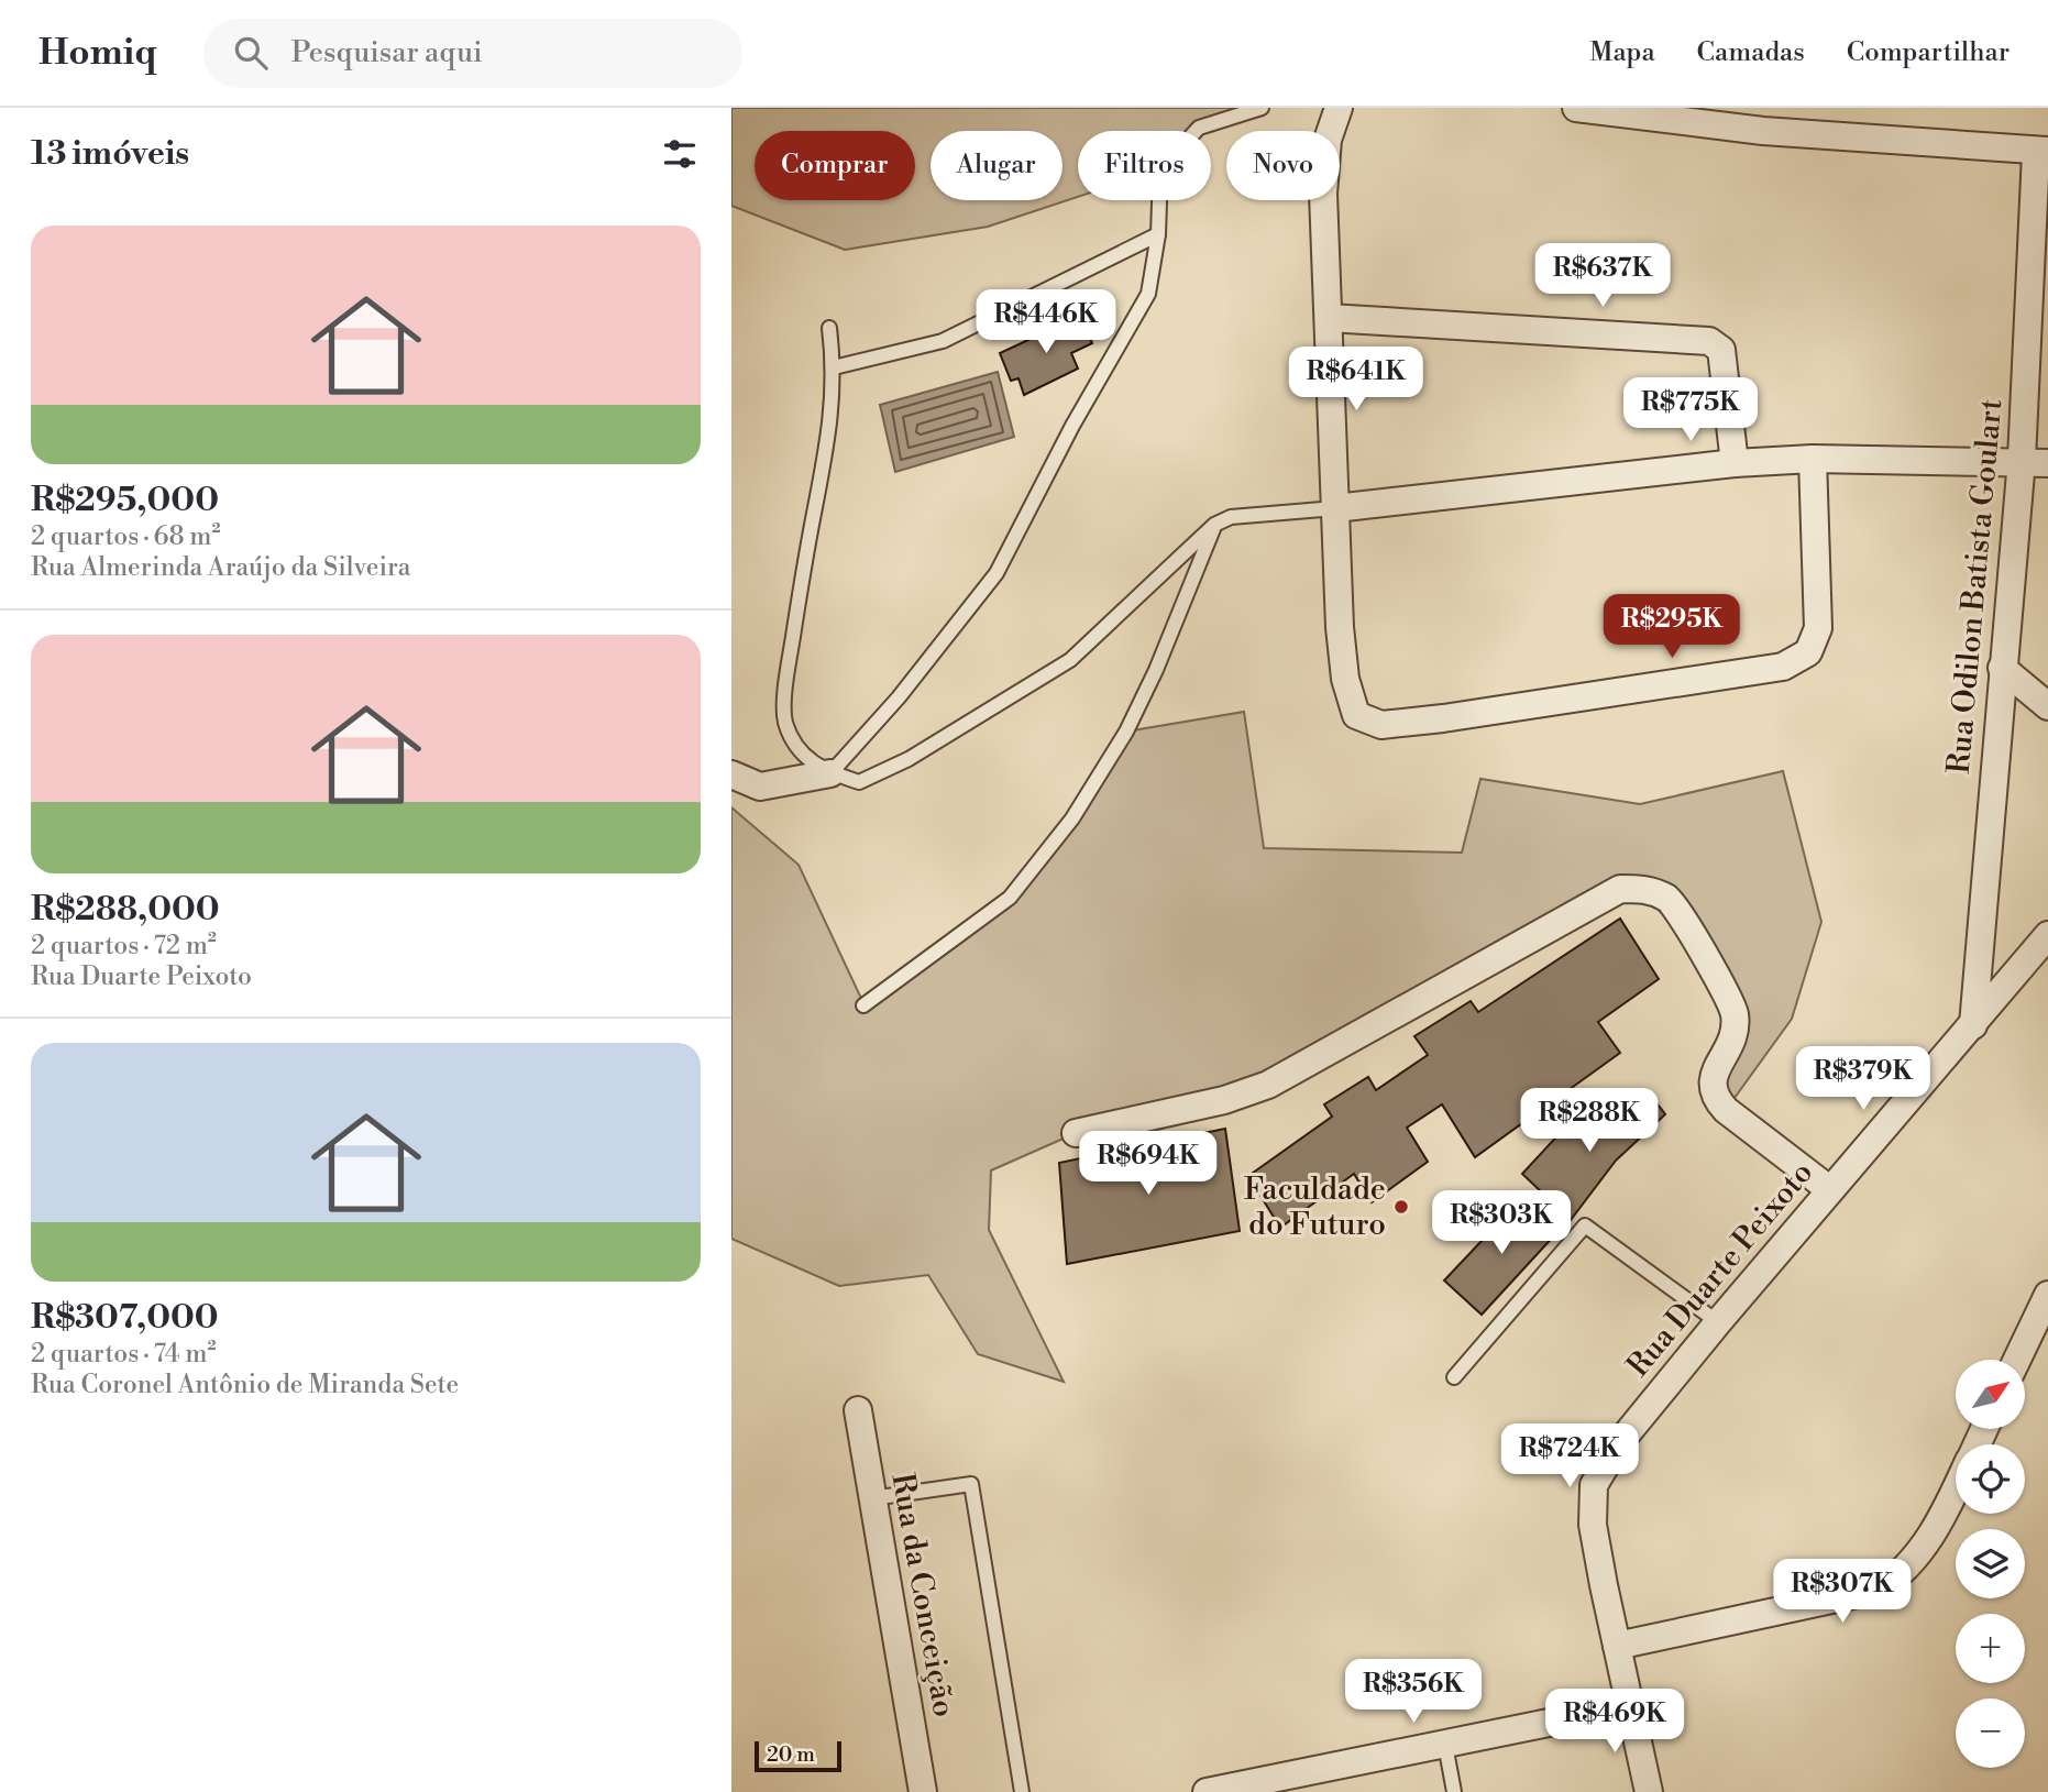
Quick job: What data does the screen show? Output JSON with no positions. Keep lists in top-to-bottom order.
{
  "streets": {
    "street": ["Rua Odilon Batista Goulart", "Rua Duarte Peixoto", "Rua da Conceição"]
  },
  "crossings": [
    ["Rua Odilon Batista Goulart", "Rua Duarte Peixoto"]
  ],
  "places": ["Faculdade do Futuro"],
  "scale_bar": "20 m",
  "north": "top right",
  "page": {
    "header": "Homiq",
    "search": "Pesquisar aqui",
    "nav": ["Mapa", "Camadas", "Compartilhar"],
    "heading": "13 imóveis",
    "chip": [
      "Comprar",
      "Alugar",
      "Filtros",
      "Novo"
    ],
    "list": [
      {
        "name": "R$295,000",
        "note": "2 quartos · 68 m² · Rua Almerinda Araújo da Silveira"
      },
      {
        "name": "R$288,000",
        "note": "2 quartos · 72 m² · Rua Duarte Peixoto"
      },
      {
        "name": "R$307,000",
        "note": "2 quartos · 74 m² · Rua Coronel Antônio de Miranda Sete"
      }
    ],
    "price": [
      "R$637K",
      "R$446K",
      "R$641K",
      "R$775K",
      "R$295K",
      "R$379K",
      "R$288K",
      "R$694K",
      "R$303K",
      "R$724K",
      "R$307K",
      "R$356K",
      "R$469K"
    ],
    "map_buttons": ["+", "−"],
    "scale": "20 m"
  }
}
